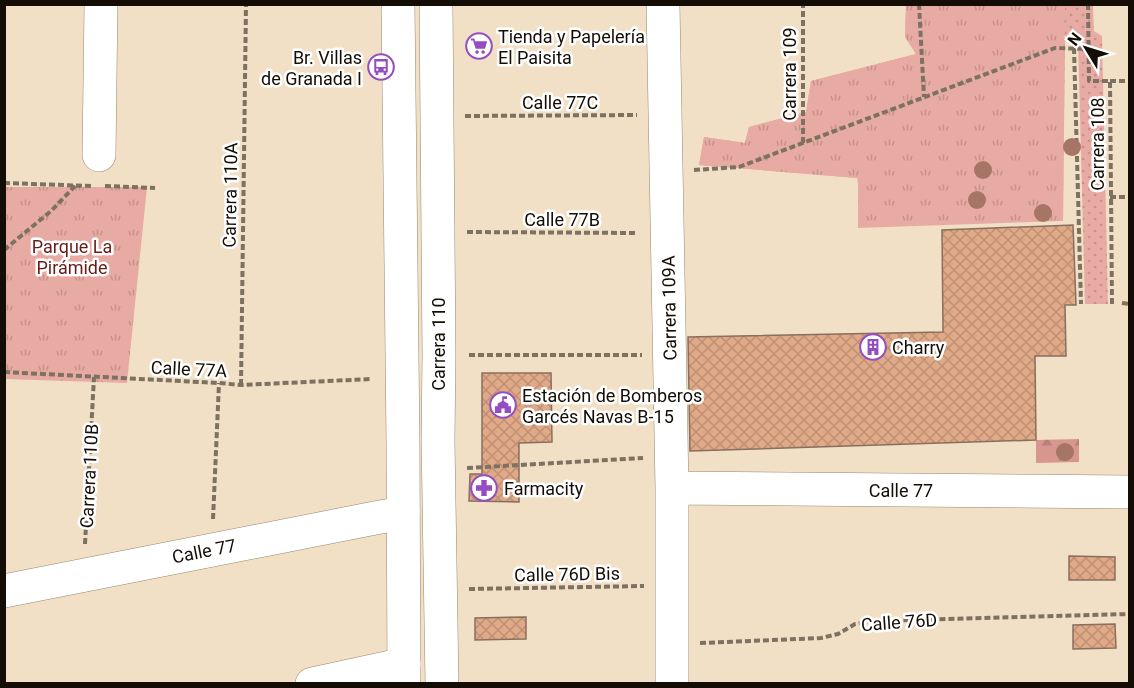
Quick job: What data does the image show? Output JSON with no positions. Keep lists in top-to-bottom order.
{
  "streets": {
    "street": ["Carrera 109A", "Carrera 110", "Calle 77"],
    "path": [
      "Carrera 109",
      "Calle 77C",
      "Carrera 108",
      "Carrera 110A",
      "Calle 77B",
      "Calle 77A",
      "Carrera 110B",
      "Calle 76D Bis",
      "Calle 76D"
    ]
  },
  "crossings": [
    ["Calle 77C", "Carrera 109A"],
    ["Carrera 110A", "Calle 77A"],
    ["Calle 77B", "Carrera 109A"],
    ["Carrera 109A", "Calle 77"],
    ["Carrera 109A", "Calle 76D Bis"],
    ["Carrera 109A", "Calle 76D"],
    ["Carrera 110", "Calle 77"],
    ["Calle 77A", "Carrera 110B"],
    ["Carrera 110B", "Calle 77"]
  ],
  "parks": ["Parque La Pirámide"],
  "places": {
    "supermarket": ["Tienda y Papelería El Paisita"],
    "bus stop": ["Br. Villas de Granada I"],
    "building": ["Charry"],
    "public building": ["Estación de Bomberos Garcés Navas B-15"],
    "pharmacy": ["Farmacity"]
  },
  "north": "top left"
}
